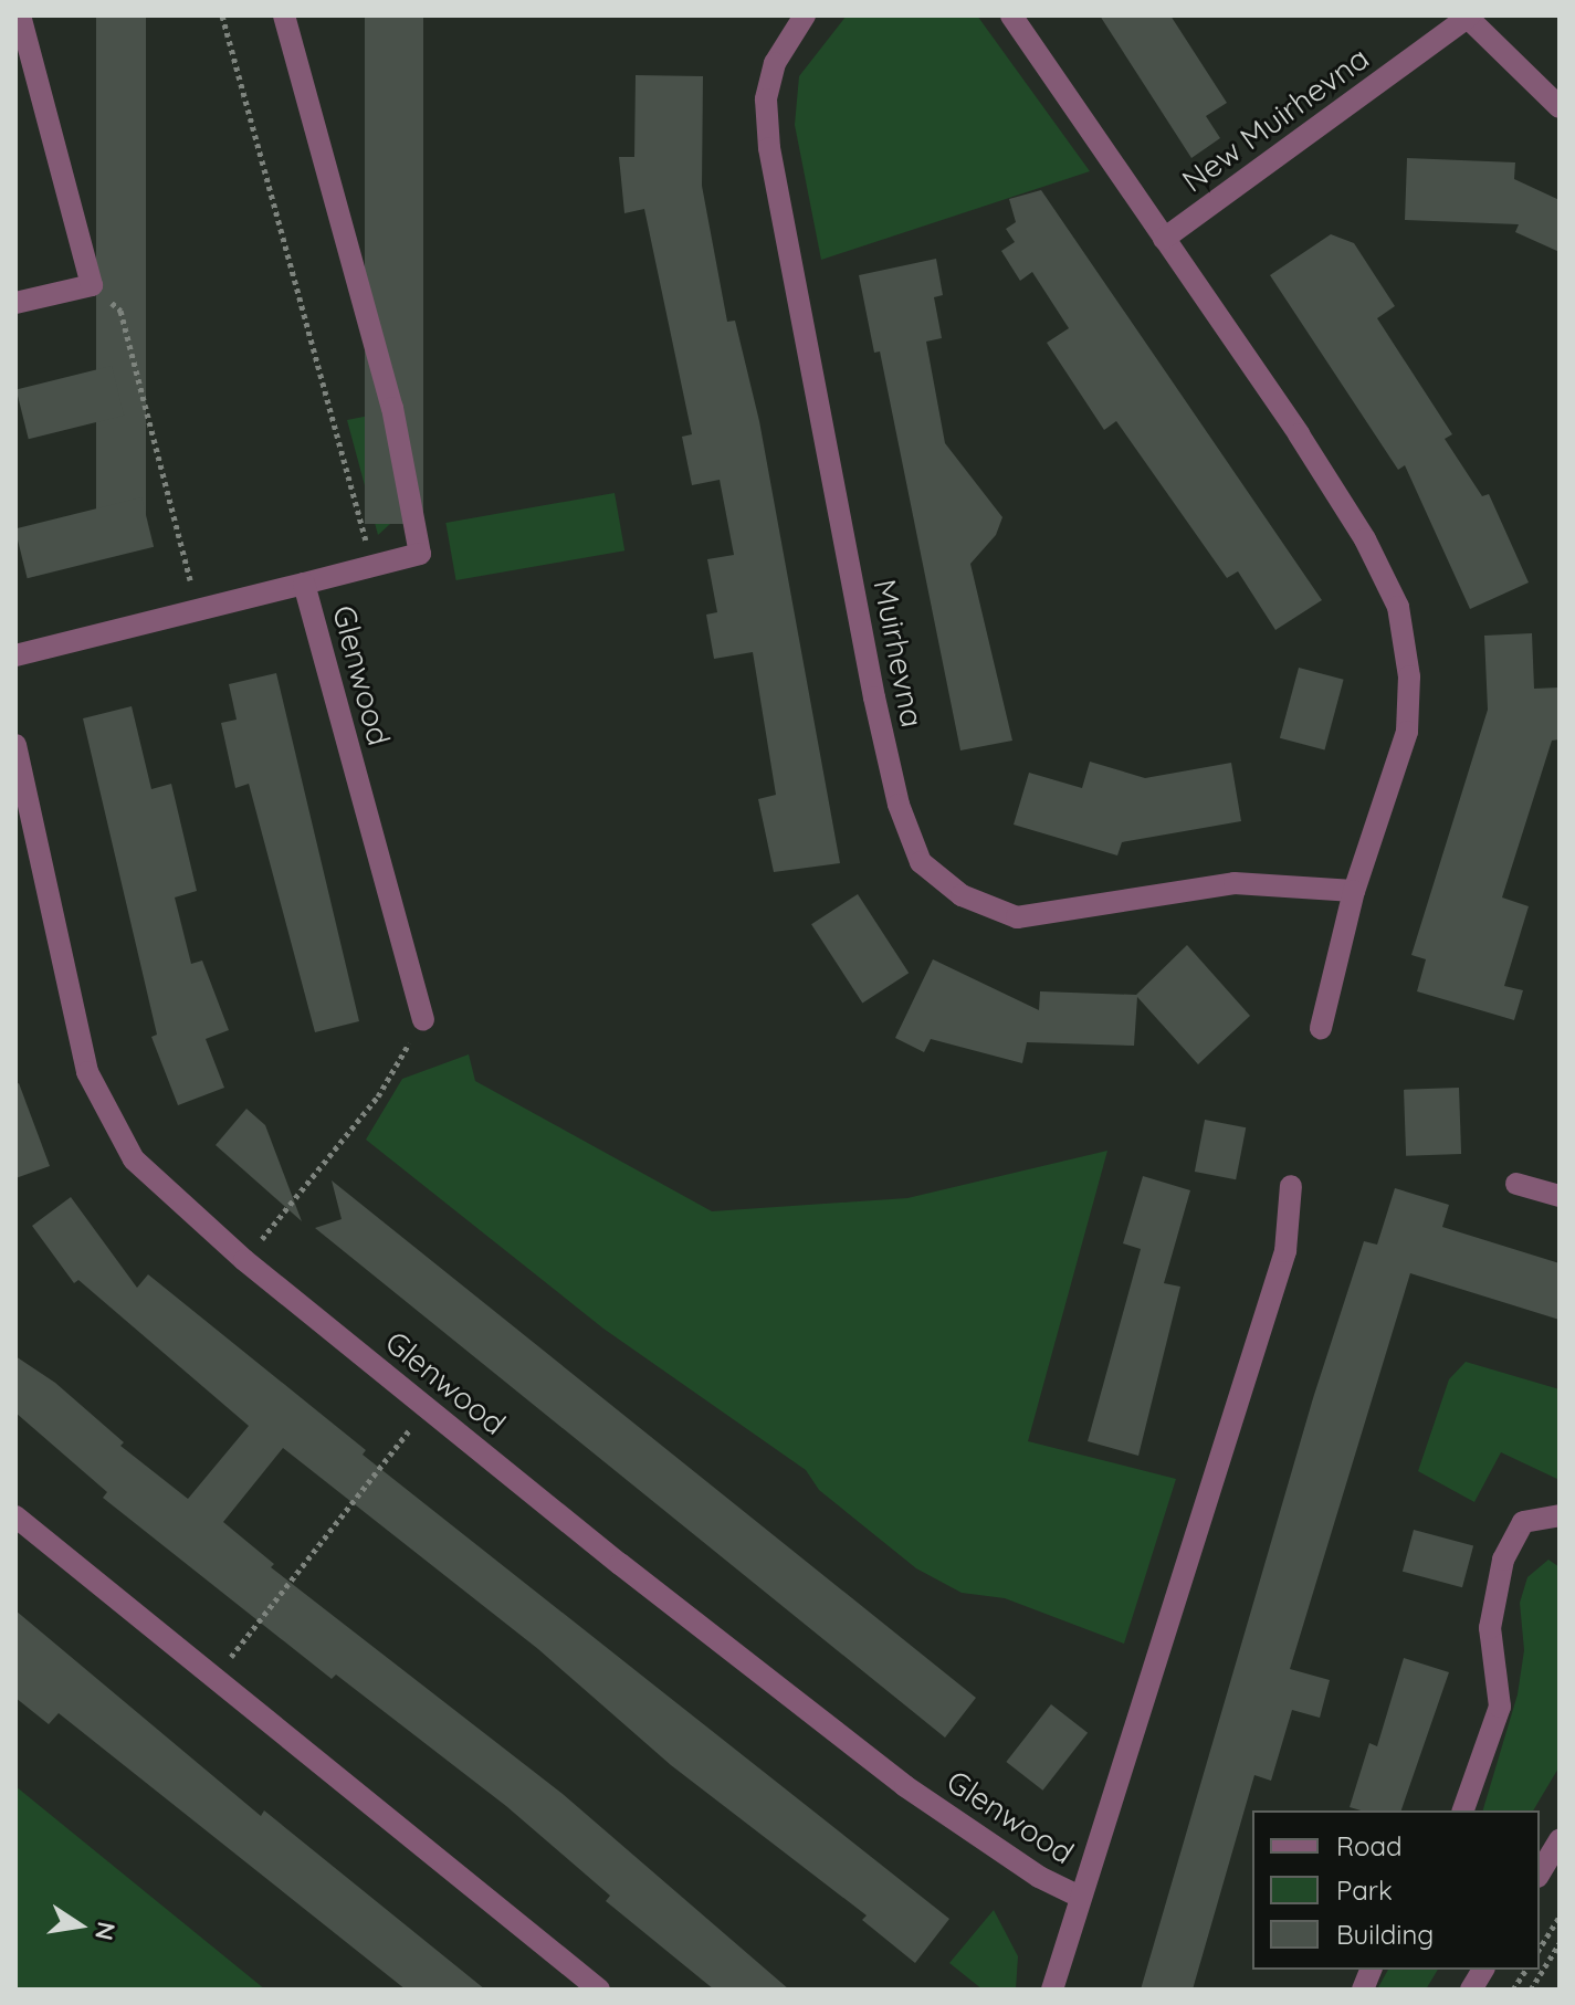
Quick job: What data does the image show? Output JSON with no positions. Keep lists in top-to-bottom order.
{
  "streets": {
    "street": ["New Muirhevna", "Muirhevna", "Glenwood"]
  },
  "legend": ["Road", "Park", "Building"],
  "north": "right"
}
